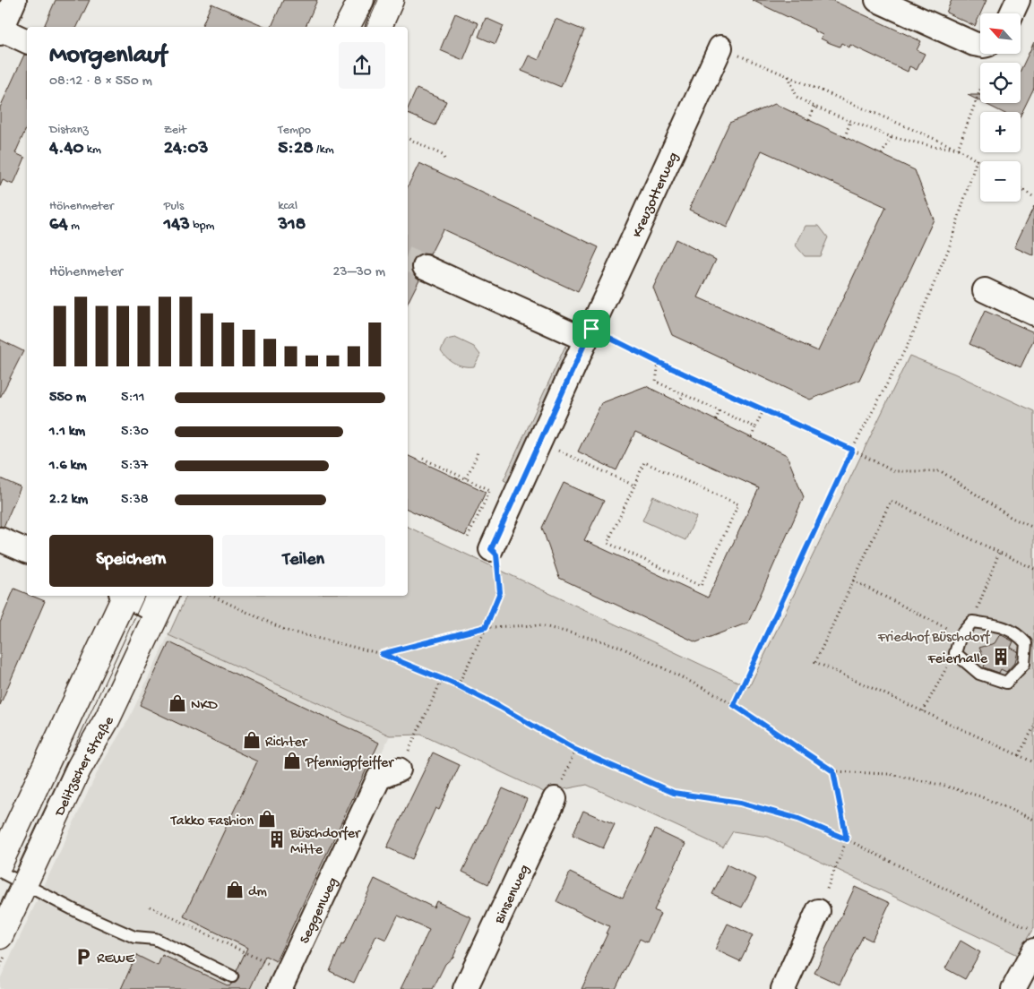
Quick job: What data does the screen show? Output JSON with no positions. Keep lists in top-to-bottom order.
{
  "streets": {
    "main road": ["Delitzscher Straße"],
    "street": ["Kreuzotterweg", "Binsenweg", "Seggenweg"]
  },
  "parks": ["Friedhof Büschdorf"],
  "places": {
    "building": ["Feierhalle", "Büschdorfer Mitte"],
    "shop": [
      "NKD",
      "Richter",
      "Pfennigpfeiffer",
      "Takko Fashion",
      "dm"
    ],
    "parking": ["REWE"]
  },
  "north": "top left",
  "page": {
    "map_buttons": ["+", "−"],
    "heading": ["Morgenlauf", "08:12 · 8 × 550 m"],
    "stats": [
      ["Distanz", "4.40 km"],
      ["Zeit", "24:03"],
      ["Tempo", "5:28 /km"],
      ["Höhenmeter", "64 m"],
      ["Puls", "143 bpm"],
      ["kcal", "318"]
    ],
    "chart": ["Höhenmeter", "23–30 m"],
    "list": [
      {
        "name": "550 m",
        "note": "5:11"
      },
      {
        "name": "1.1 km",
        "note": "5:30"
      },
      {
        "name": "1.6 km",
        "note": "5:37"
      },
      {
        "name": "2.2 km",
        "note": "5:38"
      }
    ],
    "buttons": ["Speichern", "Teilen"]
  }
}
